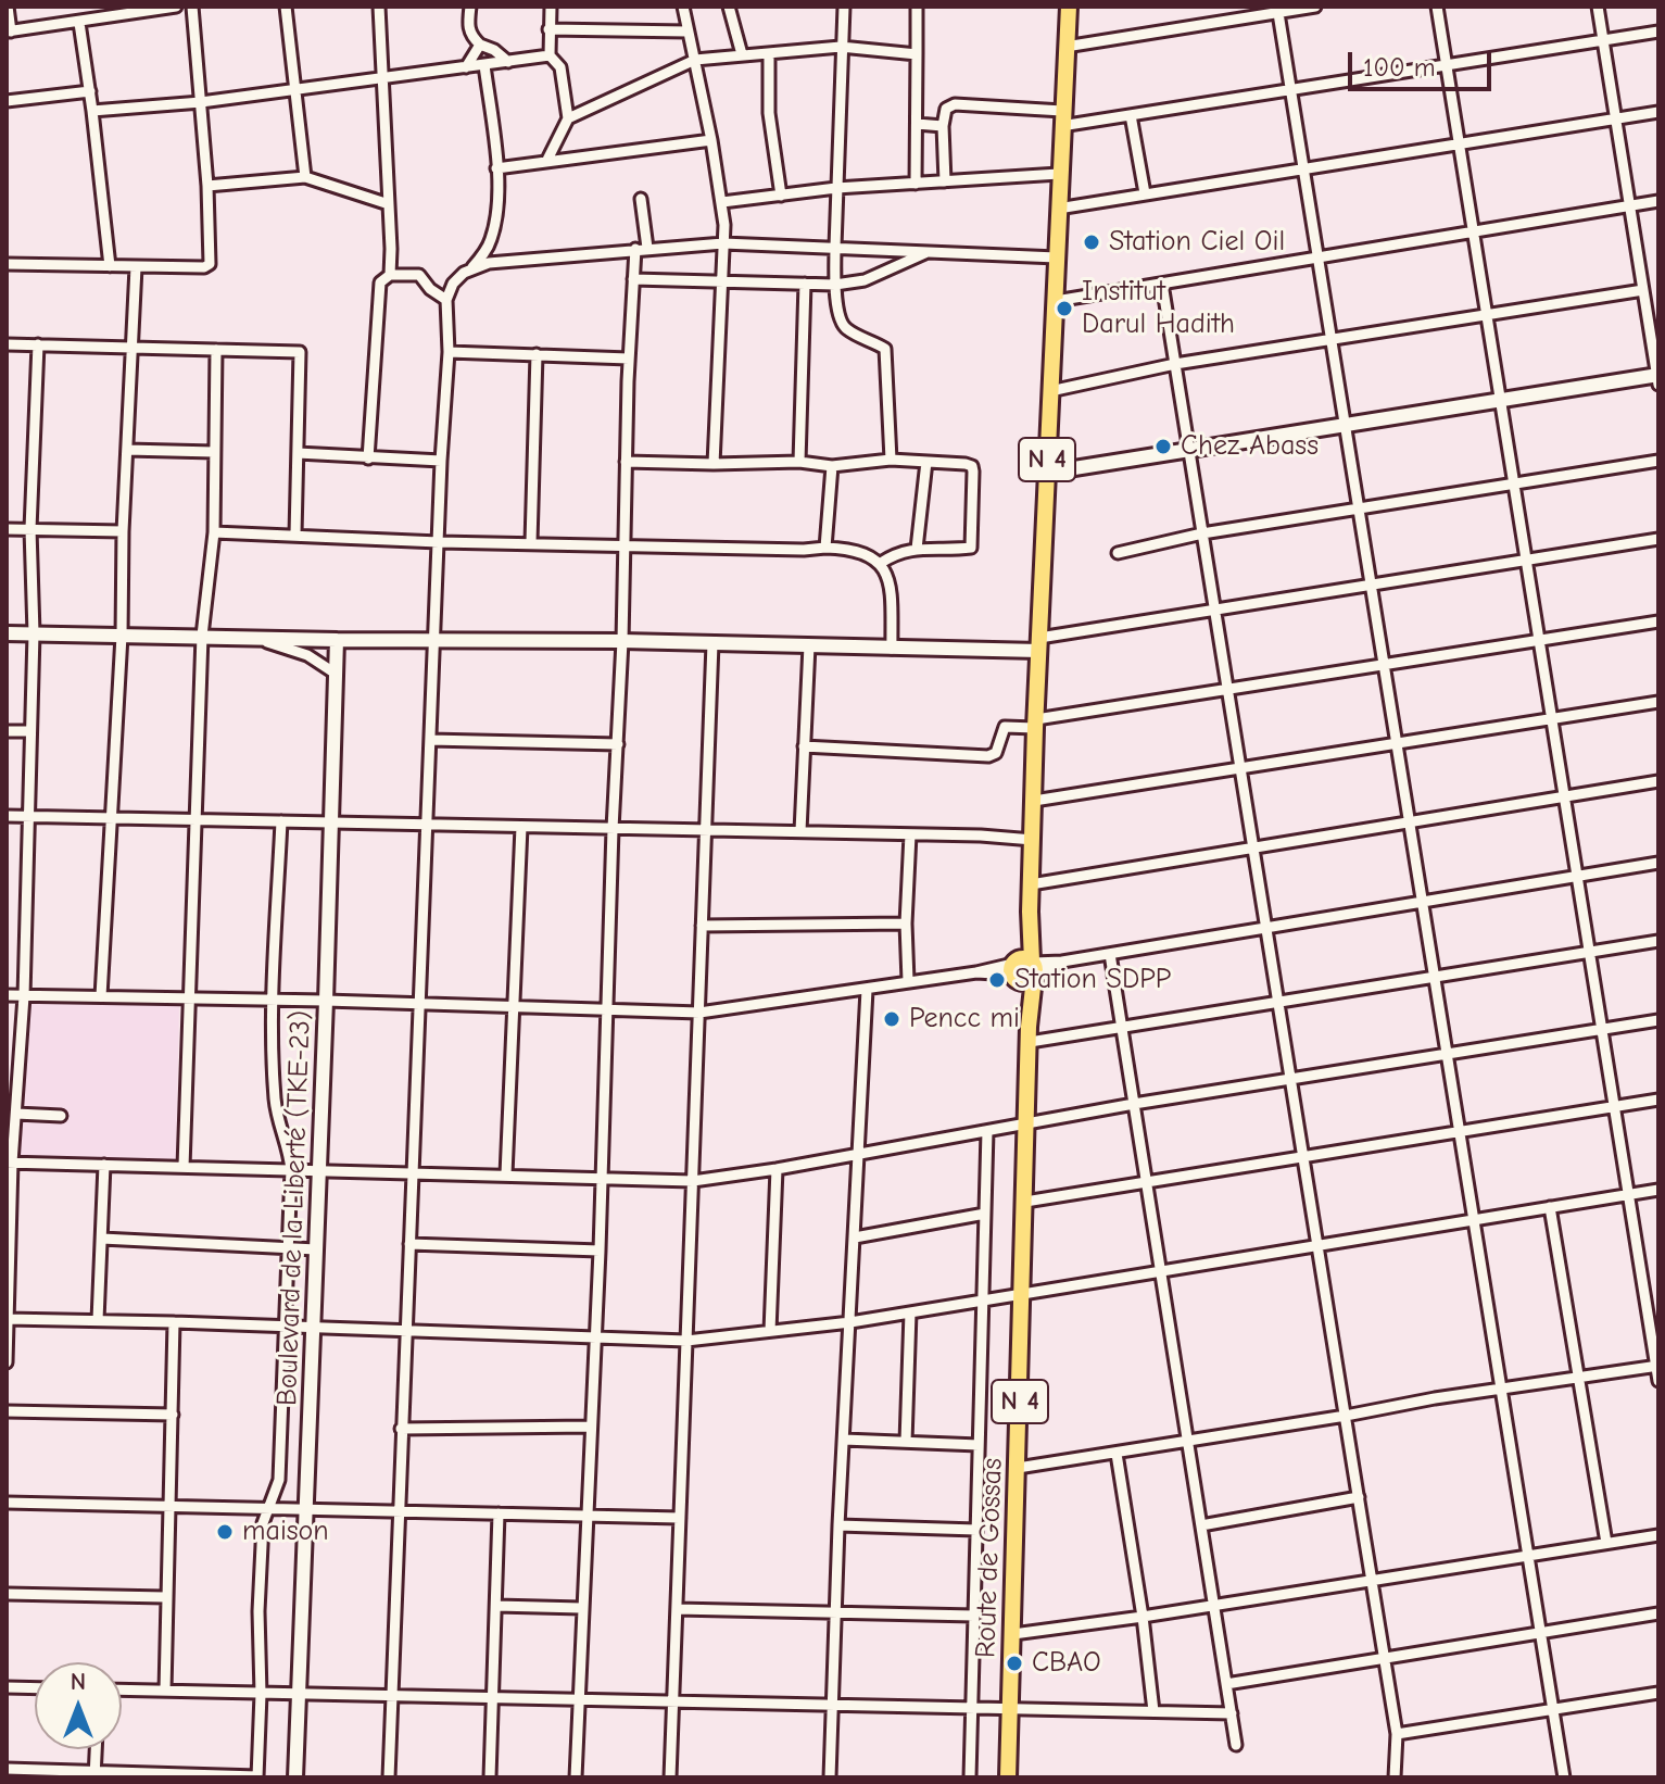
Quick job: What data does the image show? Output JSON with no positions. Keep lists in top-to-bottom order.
{
  "streets": {
    "main road": ["N 4", "Route de Gossas"],
    "street": ["Boulevard de la Liberté (TKE-23)"]
  },
  "crossings": [
    ["N 4", "Route de Gossas"]
  ],
  "places": [
    "Station Ciel Oil",
    "Institut Darul Hadith",
    "Chez Abass",
    "Station SDPP",
    "Pencc mi",
    "maison",
    "CBAO"
  ],
  "scale_bar": "100 m",
  "north": "top"
}
